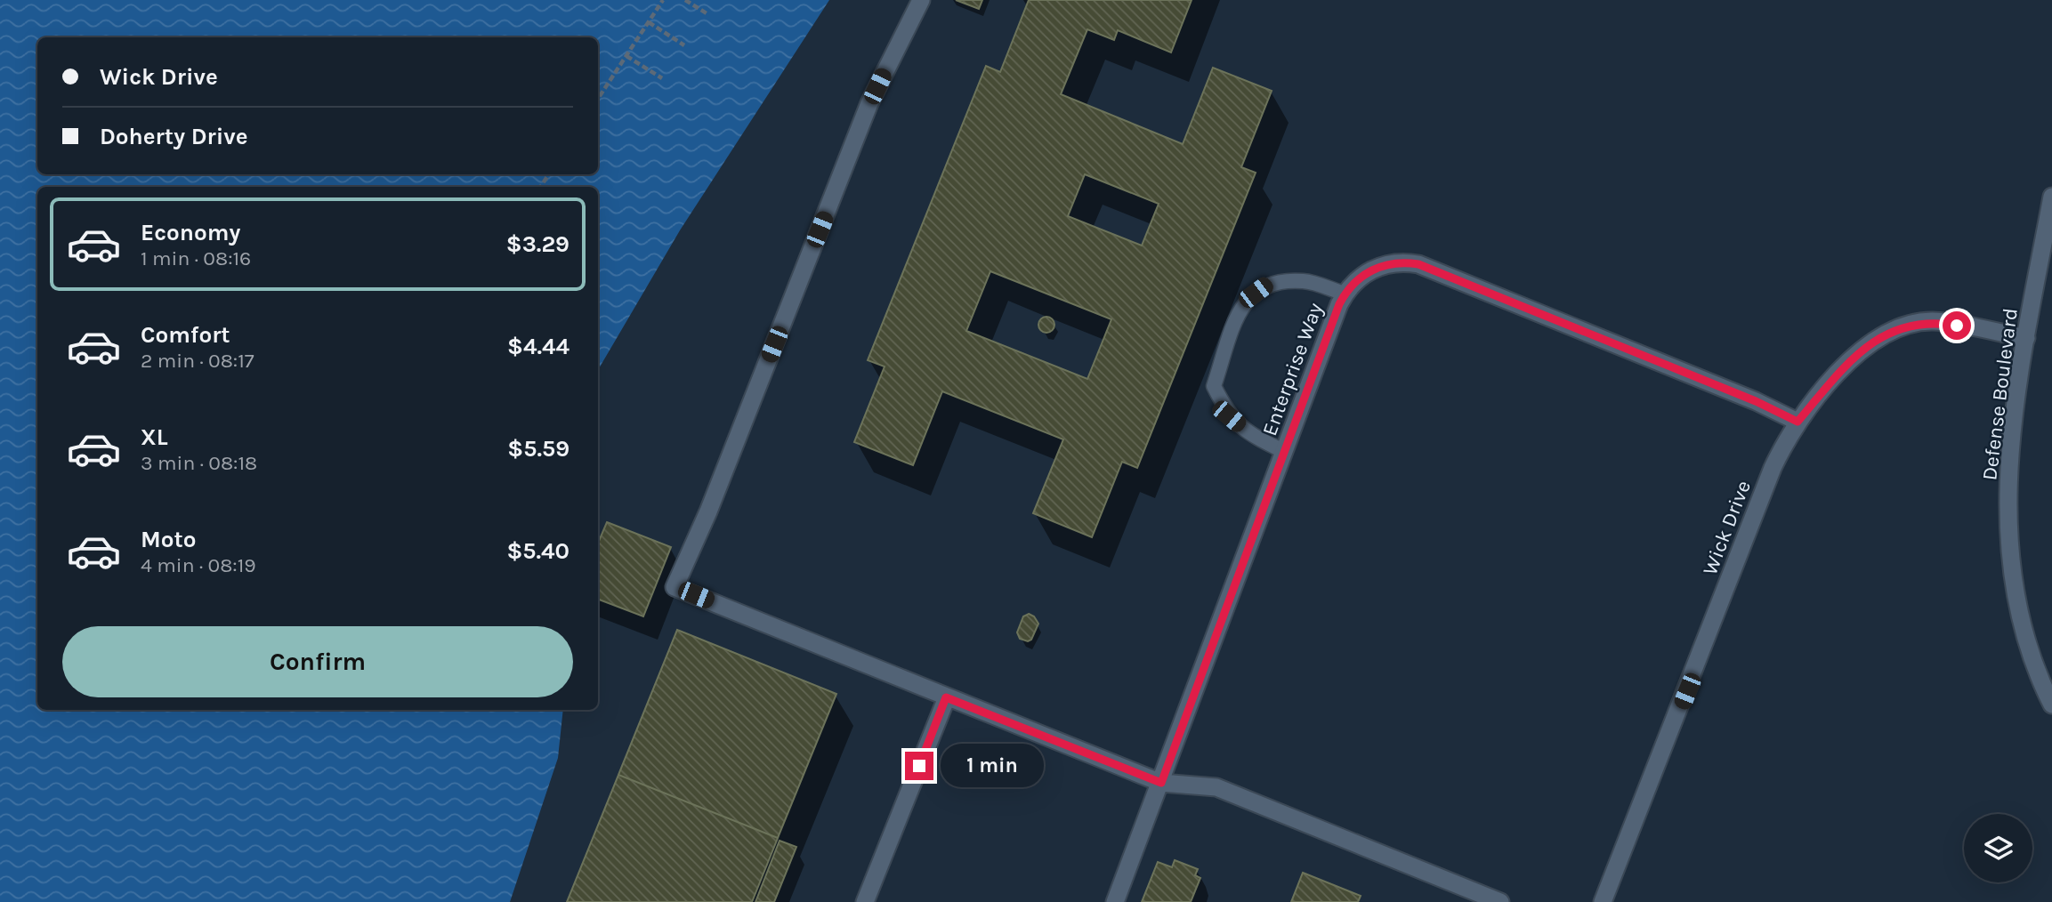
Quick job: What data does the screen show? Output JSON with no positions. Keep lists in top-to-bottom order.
{
  "streets": {
    "street": ["Enterprise Way", "Defense Boulevard", "Wick Drive"]
  },
  "crossings": [
    ["Enterprise Way", "Wick Drive"],
    ["Defense Boulevard", "Wick Drive"]
  ],
  "page": {
    "banner": ["Wick Drive", "Doherty Drive"],
    "list": [
      {
        "name": "Economy",
        "note": "1 min · 08:16",
        "value": "$3.29"
      },
      {
        "name": "Comfort",
        "note": "2 min · 08:17",
        "value": "$4.44"
      },
      {
        "name": "XL",
        "note": "3 min · 08:18",
        "value": "$5.59"
      },
      {
        "name": "Moto",
        "note": "4 min · 08:19",
        "value": "$5.40"
      }
    ],
    "buttons": "Confirm",
    "bubble": "1 min"
  }
}
